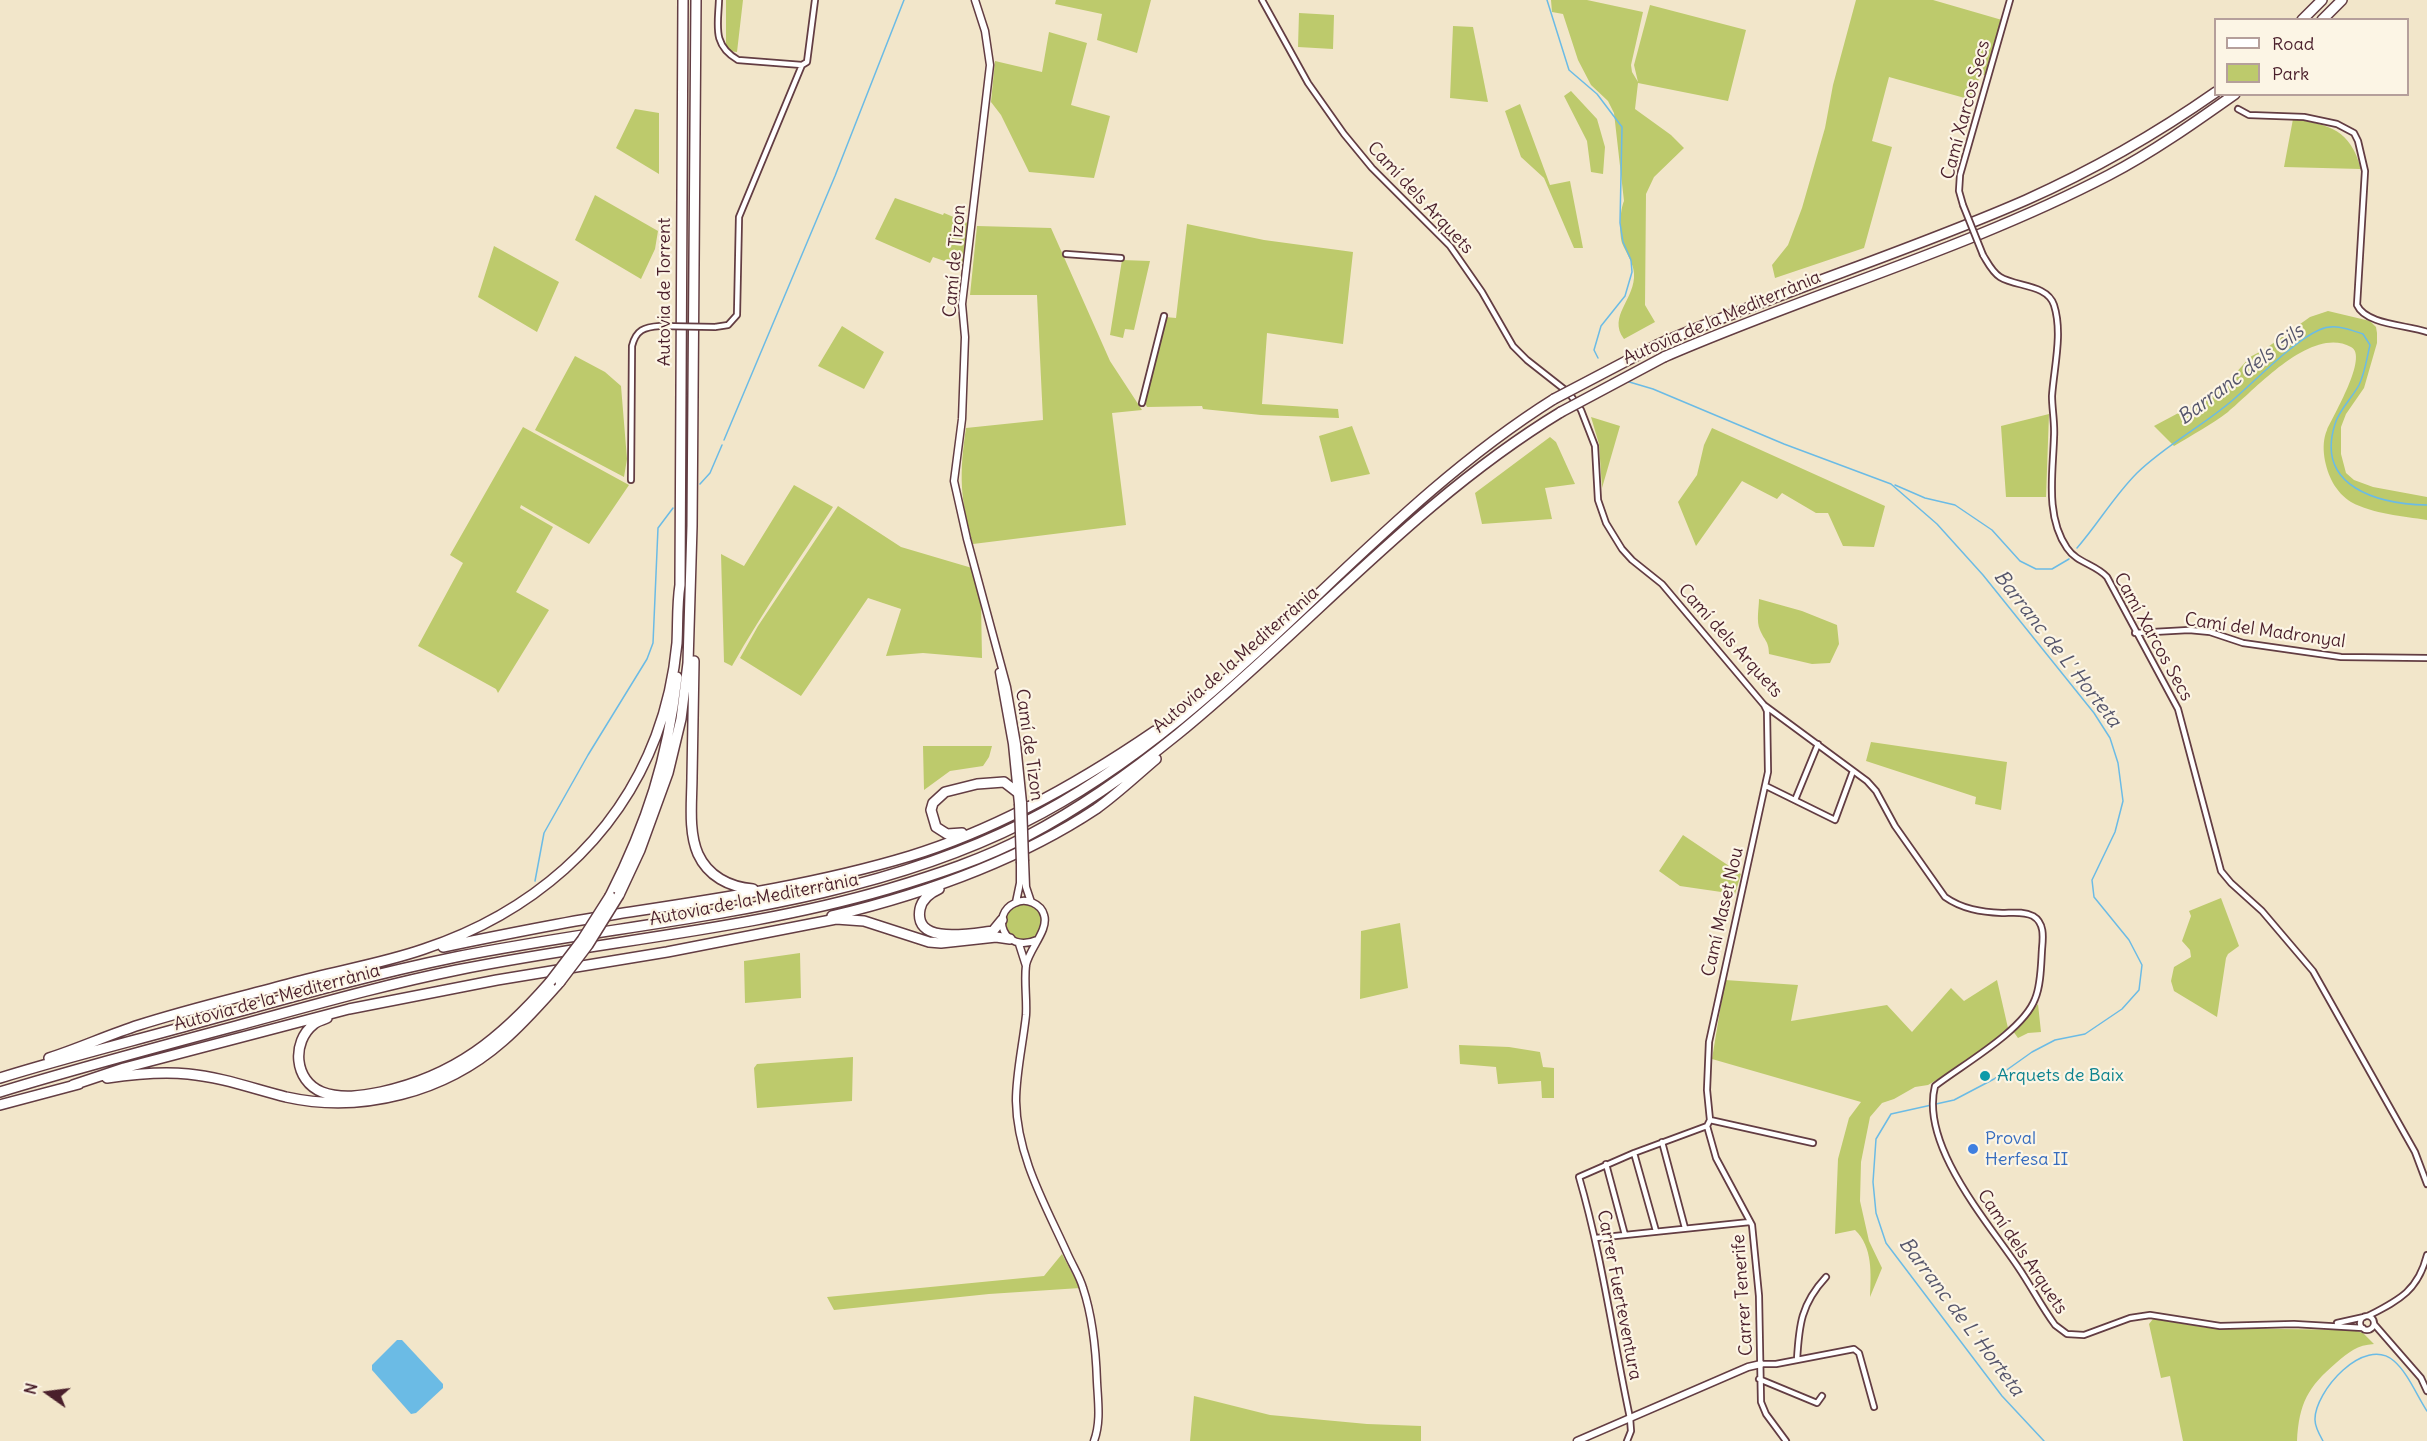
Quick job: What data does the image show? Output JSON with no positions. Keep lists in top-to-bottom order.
{
  "streets": {
    "highway": ["Autovia de Torrent", "Autovia de la Mediterrània"],
    "street": [
      "Camí Xarcos Secs",
      "Camí dels Arquets",
      "Camí de Tizon",
      "Camí del Madronyal",
      "Camí Maset Nou",
      "Carrer Fuerteventura",
      "Carrer Tenerife"
    ]
  },
  "crossings": [
    ["Camí Xarcos Secs", "Camí del Madronyal"],
    ["Camí dels Arquets", "Camí Maset Nou"]
  ],
  "water": ["Barranc dels Gils", "Barranc de L' Horteta"],
  "places": ["Arquets de Baix", "Proval Herfesa II"],
  "legend": ["Road", "Park"],
  "north": "left"
}
